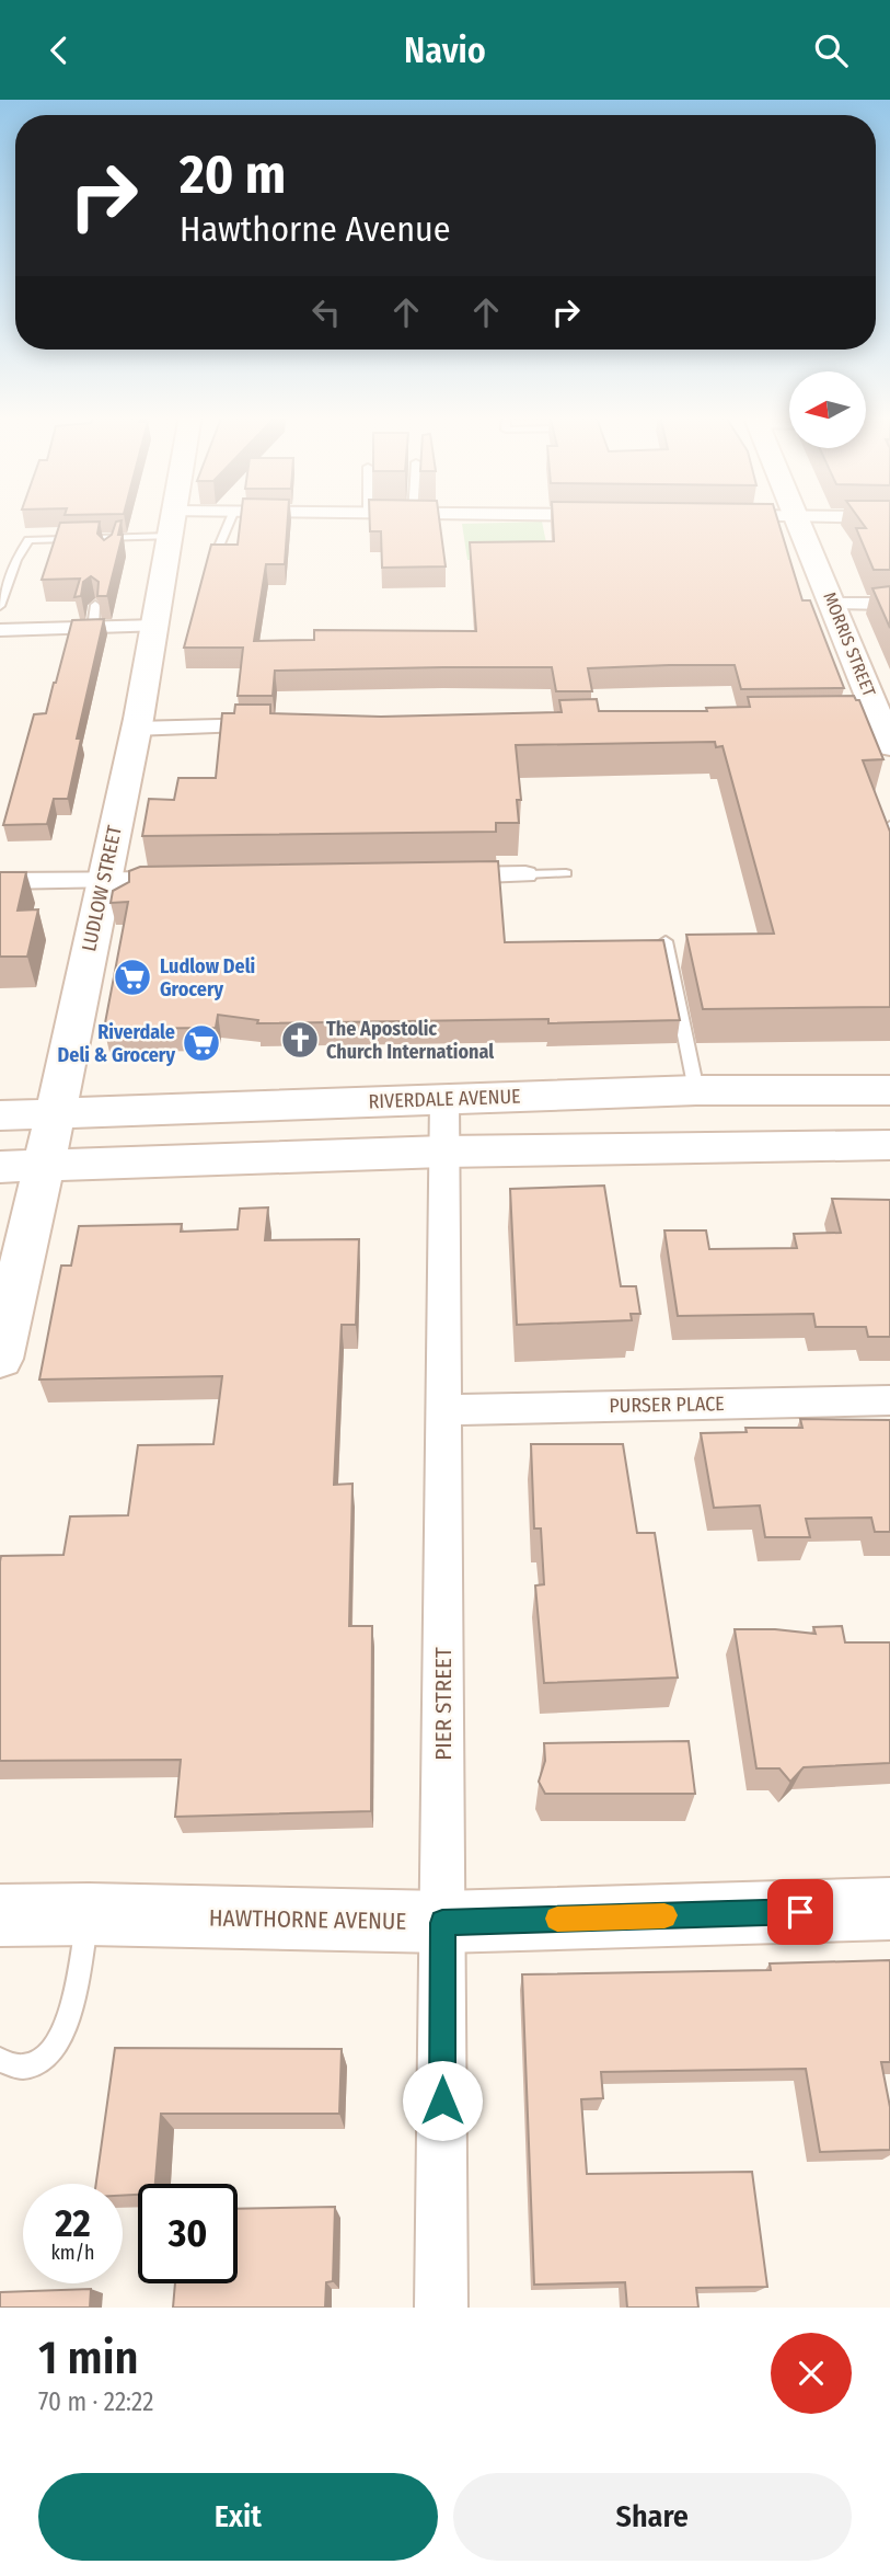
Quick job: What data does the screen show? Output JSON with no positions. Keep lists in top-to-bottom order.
{
  "streets": {
    "street": [
      "MORRIS STREET",
      "LUDLOW STREET",
      "RIVERDALE AVENUE",
      "PURSER PLACE",
      "PIER STREET",
      "HAWTHORNE AVENUE"
    ]
  },
  "crossings": [
    ["LUDLOW STREET", "RIVERDALE AVENUE"],
    ["RIVERDALE AVENUE", "PIER STREET"],
    ["PURSER PLACE", "PIER STREET"],
    ["PIER STREET", "HAWTHORNE AVENUE"]
  ],
  "places": {
    "supermarket": ["Ludlow Deli Grocery", "Riverdale Deli & Grocery"],
    "church": ["The Apostolic Church International"]
  },
  "north": "left",
  "page": {
    "header": "Navio",
    "turn": ["20 m", "Hawthorne Avenue"],
    "speed": "22 km/h",
    "limit": "30",
    "heading": ["1 min", "70 m · 22:22"],
    "buttons": ["Exit", "Share"]
  }
}
